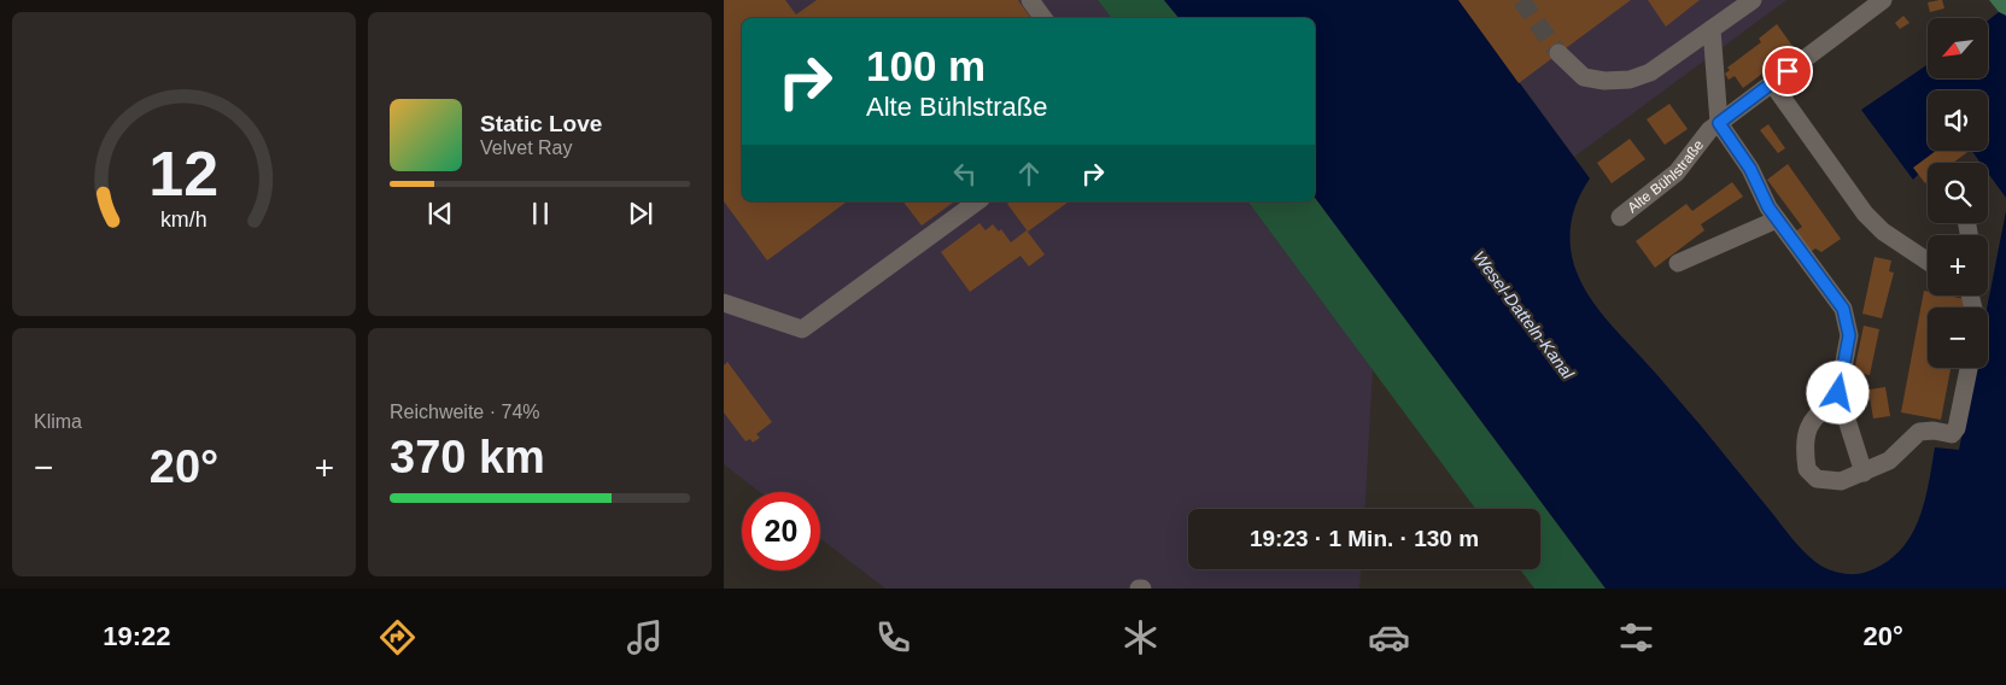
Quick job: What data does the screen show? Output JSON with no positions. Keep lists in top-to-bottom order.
{
  "streets": {
    "lane": ["Alte Bühlstraße"]
  },
  "water": ["Wesel-Datteln-Kanal"],
  "north": "bottom left",
  "page": {
    "map_buttons": ["+", "−"],
    "turn": ["100 m", "Alte Bühlstraße"],
    "song": ["Static Love", "Velvet Ray"],
    "tile": [
      "Klima",
      ["Reichweite · 74%", "370 km"]
    ],
    "heat": ["−", "20°", "+"],
    "limit": "20",
    "trip": "19:23 · 1 Min. · 130 m",
    "tabs": ["19:22", "20°"],
    "gauge": ["12", "km/h"]
  }
}
